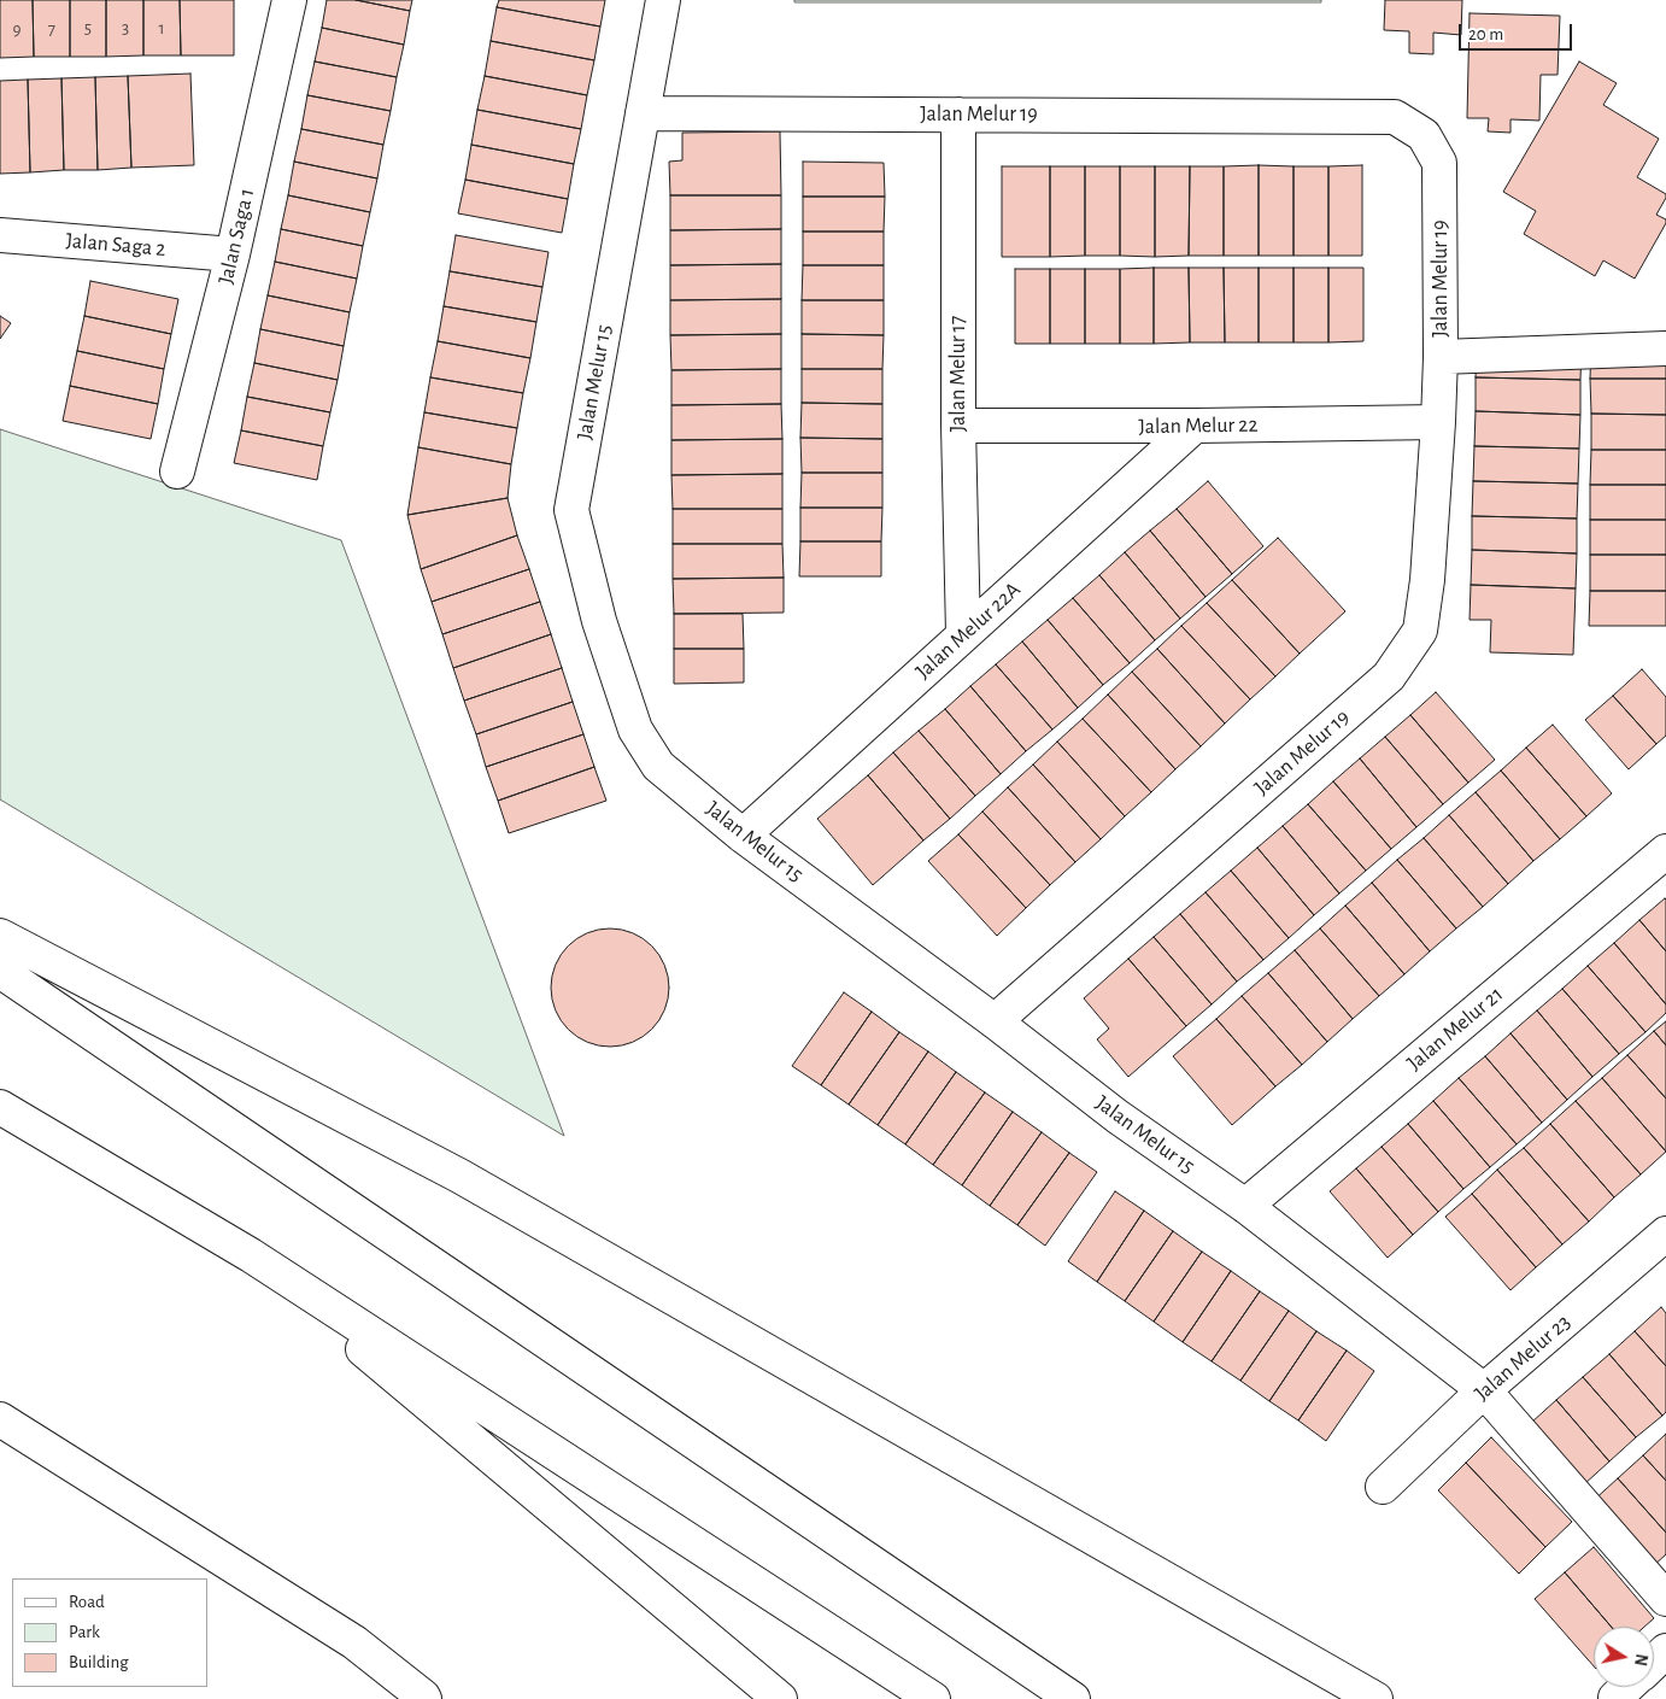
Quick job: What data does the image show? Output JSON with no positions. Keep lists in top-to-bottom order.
{
  "streets": {
    "main road": [
      "Jalan Melur 19",
      "Jalan Saga 1",
      "Jalan Saga 2",
      "Jalan Melur 17",
      "Jalan Melur 15",
      "Jalan Melur 22",
      "Jalan Melur 22A",
      "Jalan Melur 21",
      "Jalan Melur 23"
    ]
  },
  "crossings": [
    ["Jalan Melur 19", "Jalan Melur 17"],
    ["Jalan Melur 19", "Jalan Melur 15"],
    ["Jalan Melur 19", "Jalan Melur 22"],
    ["Jalan Saga 1", "Jalan Saga 2"],
    ["Jalan Melur 17", "Jalan Melur 22"],
    ["Jalan Melur 17", "Jalan Melur 22A"],
    ["Jalan Melur 15", "Jalan Melur 22A"],
    ["Jalan Melur 15", "Jalan Melur 21"],
    ["Jalan Melur 15", "Jalan Melur 23"],
    ["Jalan Melur 22", "Jalan Melur 22A"]
  ],
  "house_numbers": [
    "5",
    "3",
    "1",
    "9",
    "7"
  ],
  "legend": ["Road", "Park", "Building"],
  "scale_bar": "20 m",
  "north": "right"
}
